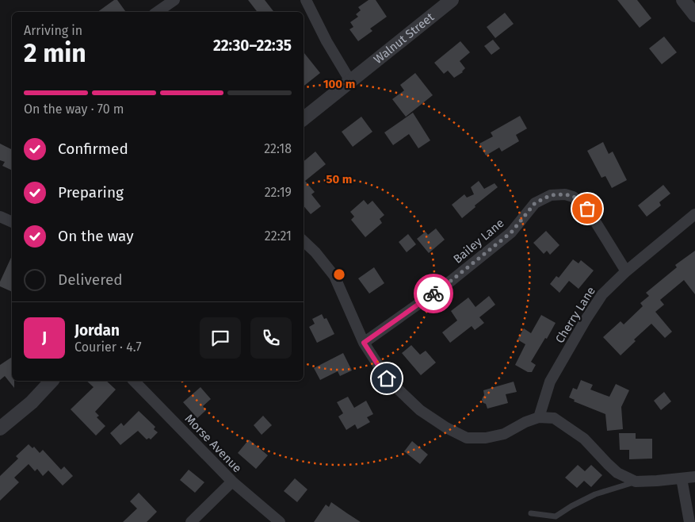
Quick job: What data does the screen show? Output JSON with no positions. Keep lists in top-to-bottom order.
{
  "streets": {
    "street": [
      "Walnut Street",
      "Bailey Lane",
      "Cherry Lane",
      "Morse Avenue"
    ]
  },
  "crossings": [
    ["Bailey Lane", "Cherry Lane"]
  ],
  "page": {
    "heading": ["2 min", "Arriving in", "22:30–22:35"],
    "panel": ["Jordan", "Courier · 4.7"],
    "bar": "On the way · 70 m",
    "list": [
      ["Confirmed", "22:18"],
      ["Preparing", "22:19"],
      ["On the way", "22:21"],
      "Delivered"
    ],
    "round": "J"
  },
  "rings": ["100 m", "50 m"]
}
